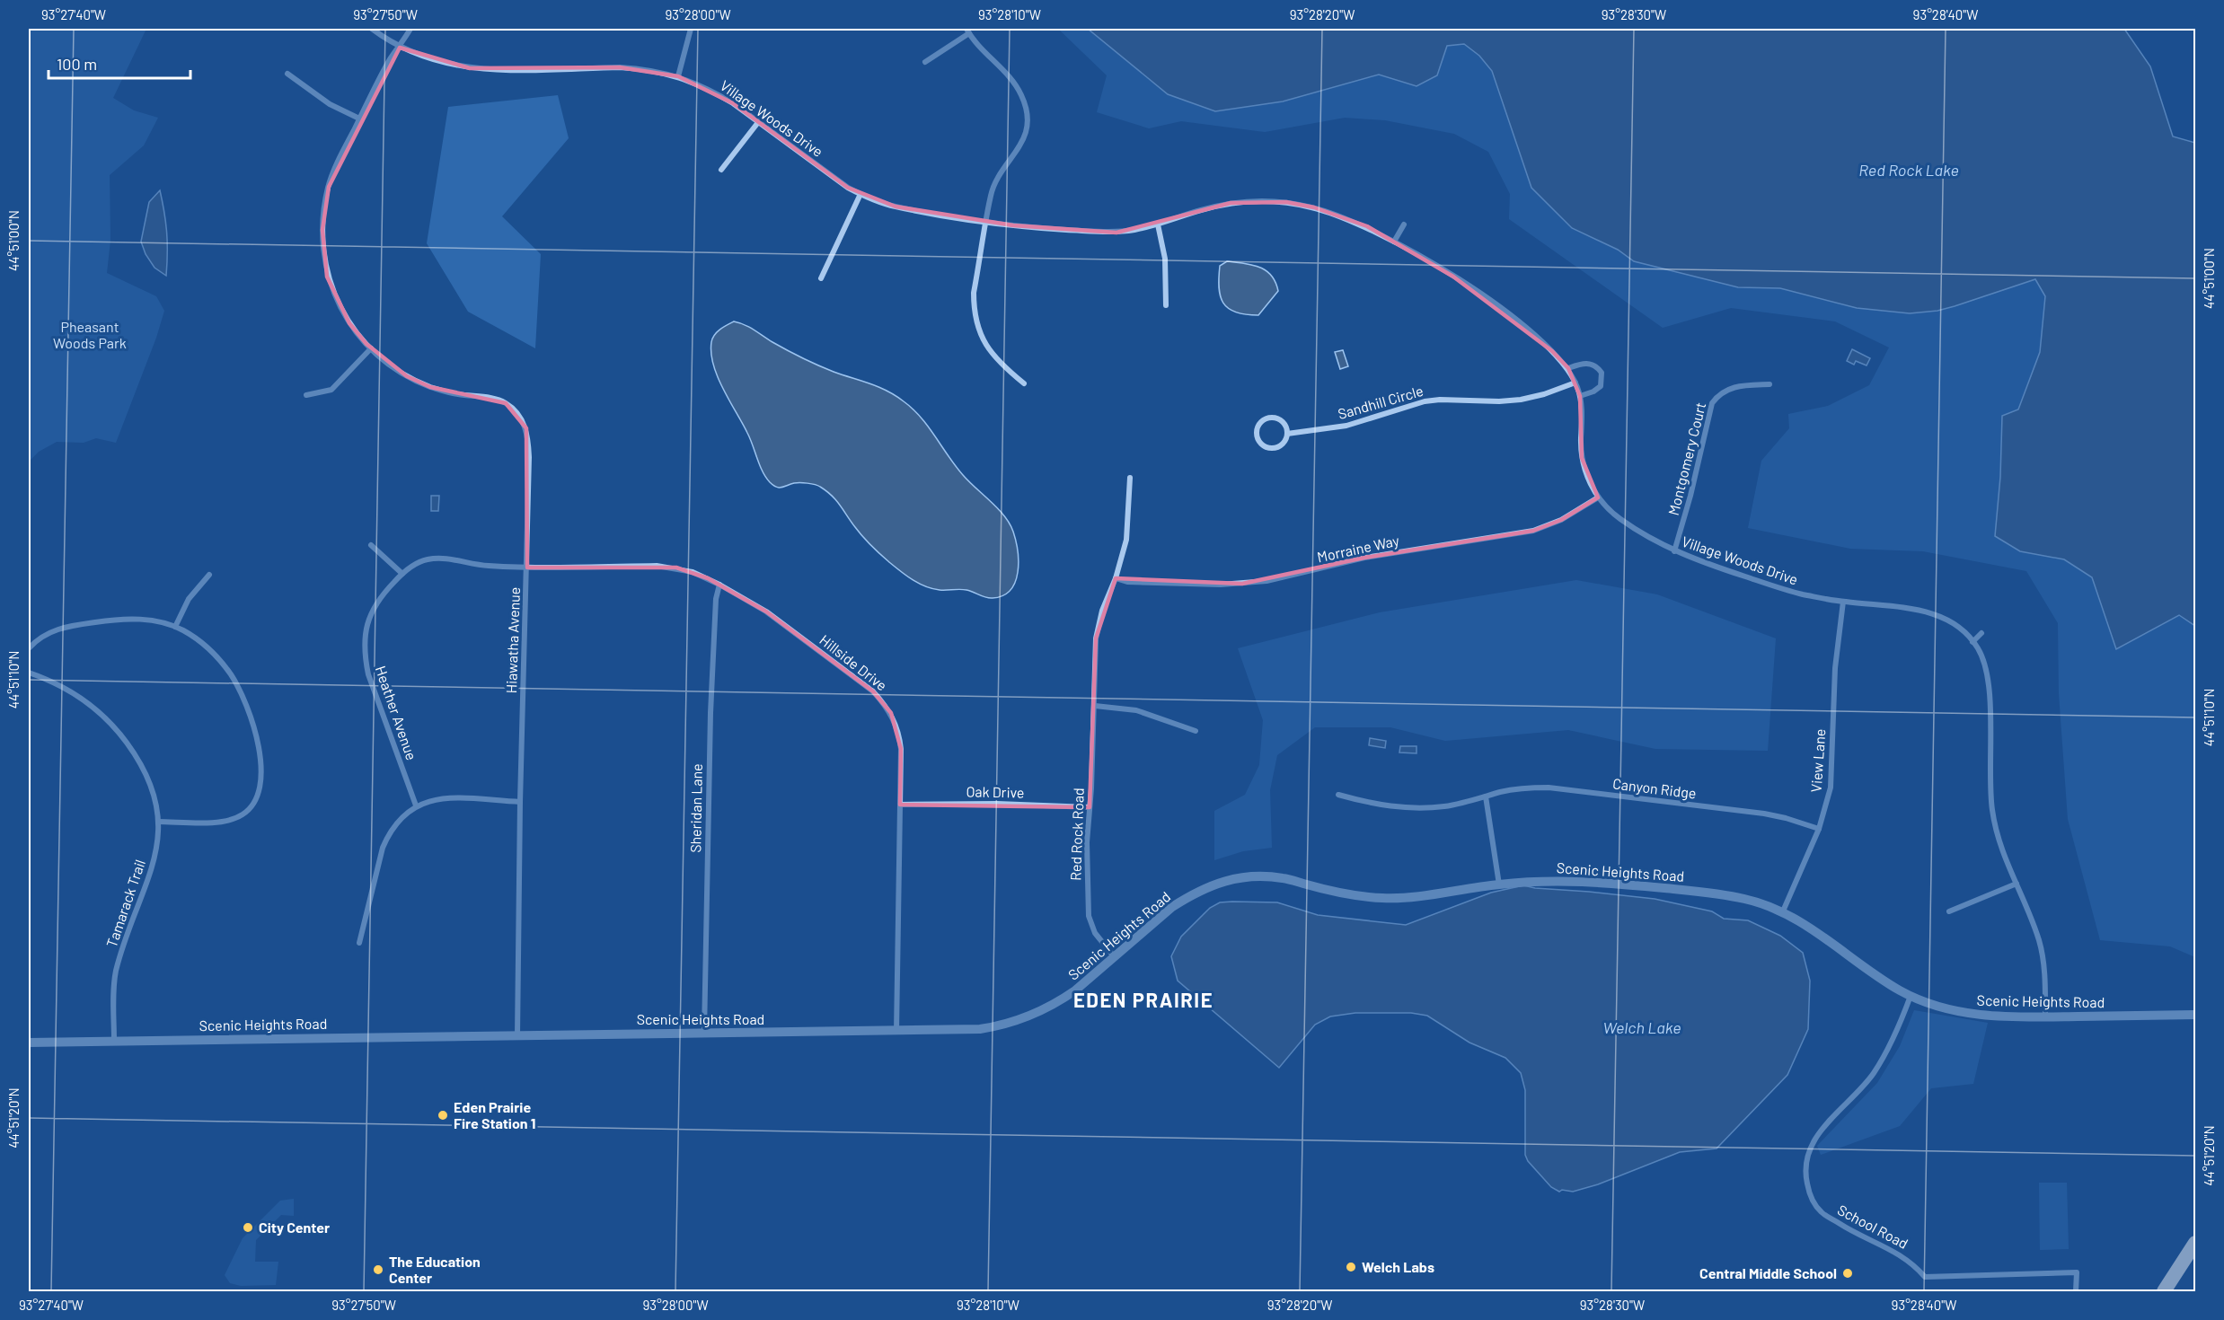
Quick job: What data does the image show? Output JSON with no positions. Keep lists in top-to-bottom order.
{
  "streets": {
    "street": [
      "Village Woods Drive",
      "Sandhill Circle",
      "Montgomery Court",
      "Morraine Way",
      "Hiawatha Avenue",
      "Hillside Drive",
      "Heather Avenue",
      "View Lane",
      "Canyon Ridge",
      "Oak Drive",
      "Sheridan Lane",
      "Red Rock Road",
      "Scenic Heights Road",
      "Tamarack Trail",
      "School Road"
    ]
  },
  "crossings": [
    ["Village Woods Drive", "Sandhill Circle"],
    ["Village Woods Drive", "Montgomery Court"],
    ["Village Woods Drive", "Morraine Way"],
    ["Village Woods Drive", "Hiawatha Avenue"],
    ["Village Woods Drive", "View Lane"],
    ["Village Woods Drive", "Scenic Heights Road"],
    ["Morraine Way", "Red Rock Road"],
    ["Hiawatha Avenue", "Hillside Drive"],
    ["Hiawatha Avenue", "Heather Avenue"],
    ["Hiawatha Avenue", "Scenic Heights Road"],
    ["Hillside Drive", "Heather Avenue"],
    ["Hillside Drive", "Oak Drive"],
    ["Hillside Drive", "Sheridan Lane"],
    ["Hillside Drive", "Scenic Heights Road"],
    ["View Lane", "Canyon Ridge"],
    ["View Lane", "Scenic Heights Road"],
    ["Oak Drive", "Red Rock Road"],
    ["Sheridan Lane", "Scenic Heights Road"],
    ["Red Rock Road", "Scenic Heights Road"],
    ["Scenic Heights Road", "Tamarack Trail"],
    ["Scenic Heights Road", "School Road"]
  ],
  "districts": ["EDEN PRAIRIE"],
  "water": ["Red Rock Lake", "Welch Lake"],
  "parks": ["Pheasant Woods Park"],
  "places": [
    "Eden Prairie Fire Station 1",
    "City Center",
    "Welch Labs",
    "The Education Center",
    "Central Middle School"
  ],
  "scale_bar": "100 m",
  "coordinates": [
    "93°27'40\"W",
    "93°27'50\"W",
    "93°28'00\"W",
    "93°28'10\"W",
    "93°28'20\"W",
    "93°28'30\"W",
    "93°28'40\"W",
    "44°51'00\"N",
    "44°51'10\"N",
    "44°51'20\"N"
  ]
}
